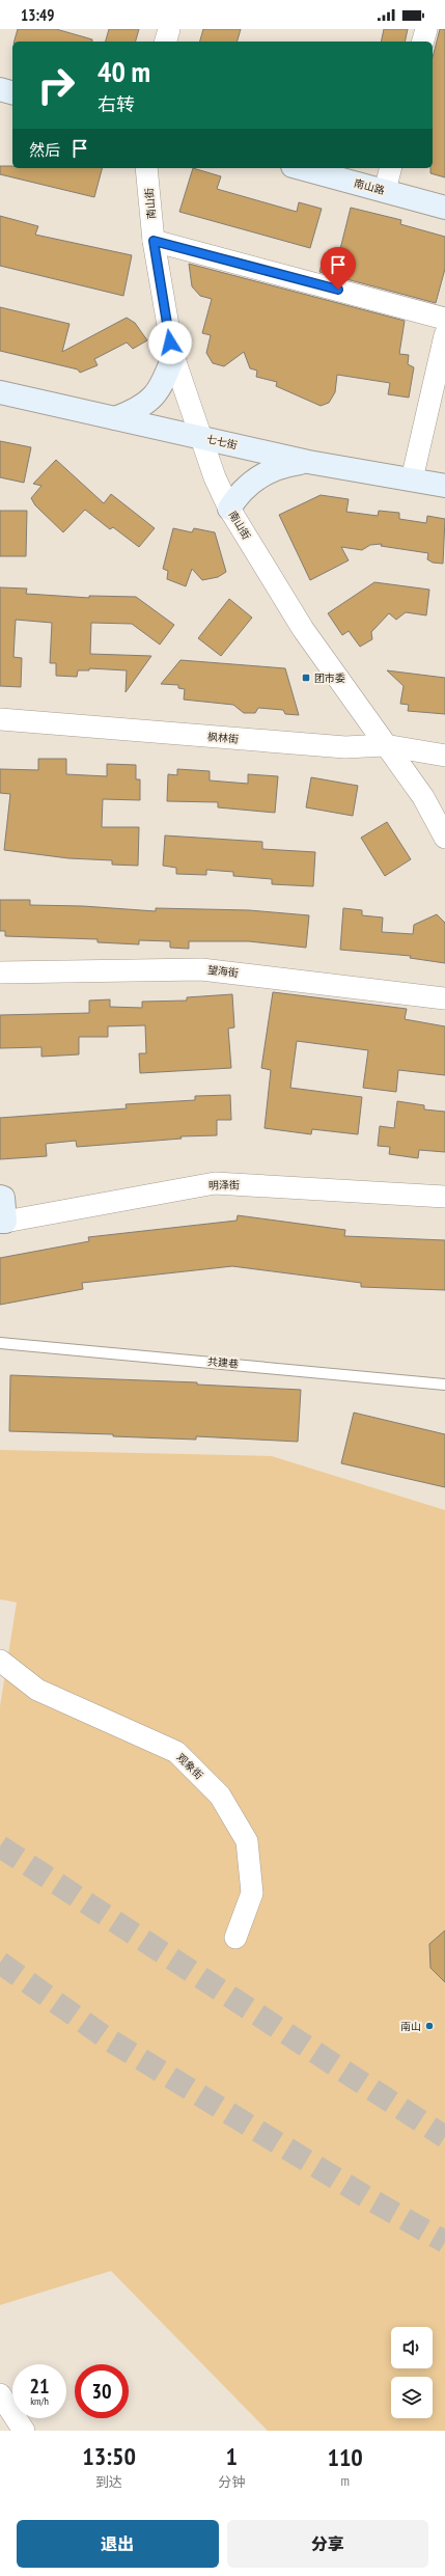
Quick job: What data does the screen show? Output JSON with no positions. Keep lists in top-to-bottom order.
{
  "streets": {
    "main road": ["南山路", "七七街"],
    "street": [
      "南山街",
      "枫林街",
      "望海街",
      "明泽街",
      "观象街"
    ],
    "lane": ["共建巷"]
  },
  "crossings": [
    ["南山街", "七七街"],
    ["南山街", "枫林街"]
  ],
  "places": {
    "transit": ["团市委"],
    "other": ["南山"]
  },
  "page": {
    "status": "13:49",
    "turn": ["40 m", "右转"],
    "then": "然后",
    "speed": "21 km/h",
    "limit": "30",
    "eta": [
      "13:50",
      "到达",
      "1",
      "分钟",
      "110",
      "m"
    ],
    "buttons": ["退出", "分享"]
  }
}
